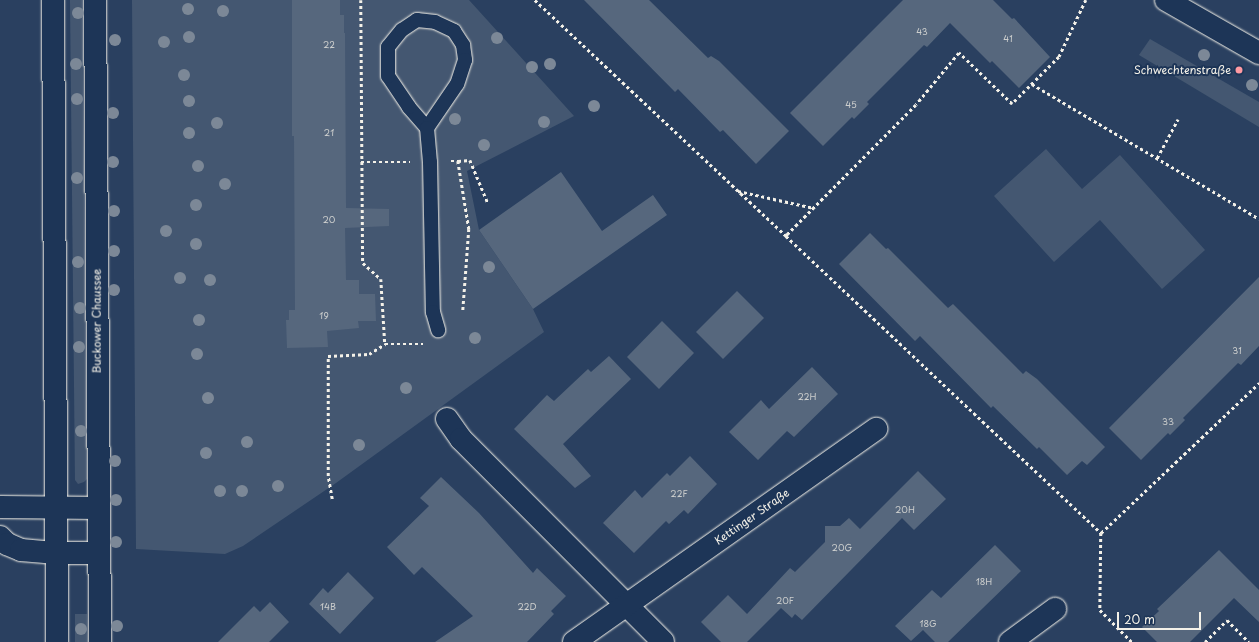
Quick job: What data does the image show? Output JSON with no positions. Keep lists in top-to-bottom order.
{
  "streets": {
    "main road": ["Buckower Chaussee", "Kettinger Straße"]
  },
  "places": ["Schwechtenstraße"],
  "house_numbers": [
    "43",
    "41",
    "22",
    "45",
    "21",
    "20",
    "19",
    "31",
    "22H",
    "33",
    "22F",
    "20H",
    "20G",
    "18H",
    "20F",
    "14B",
    "22D",
    "18G"
  ],
  "scale_bar": "20 m"
}
